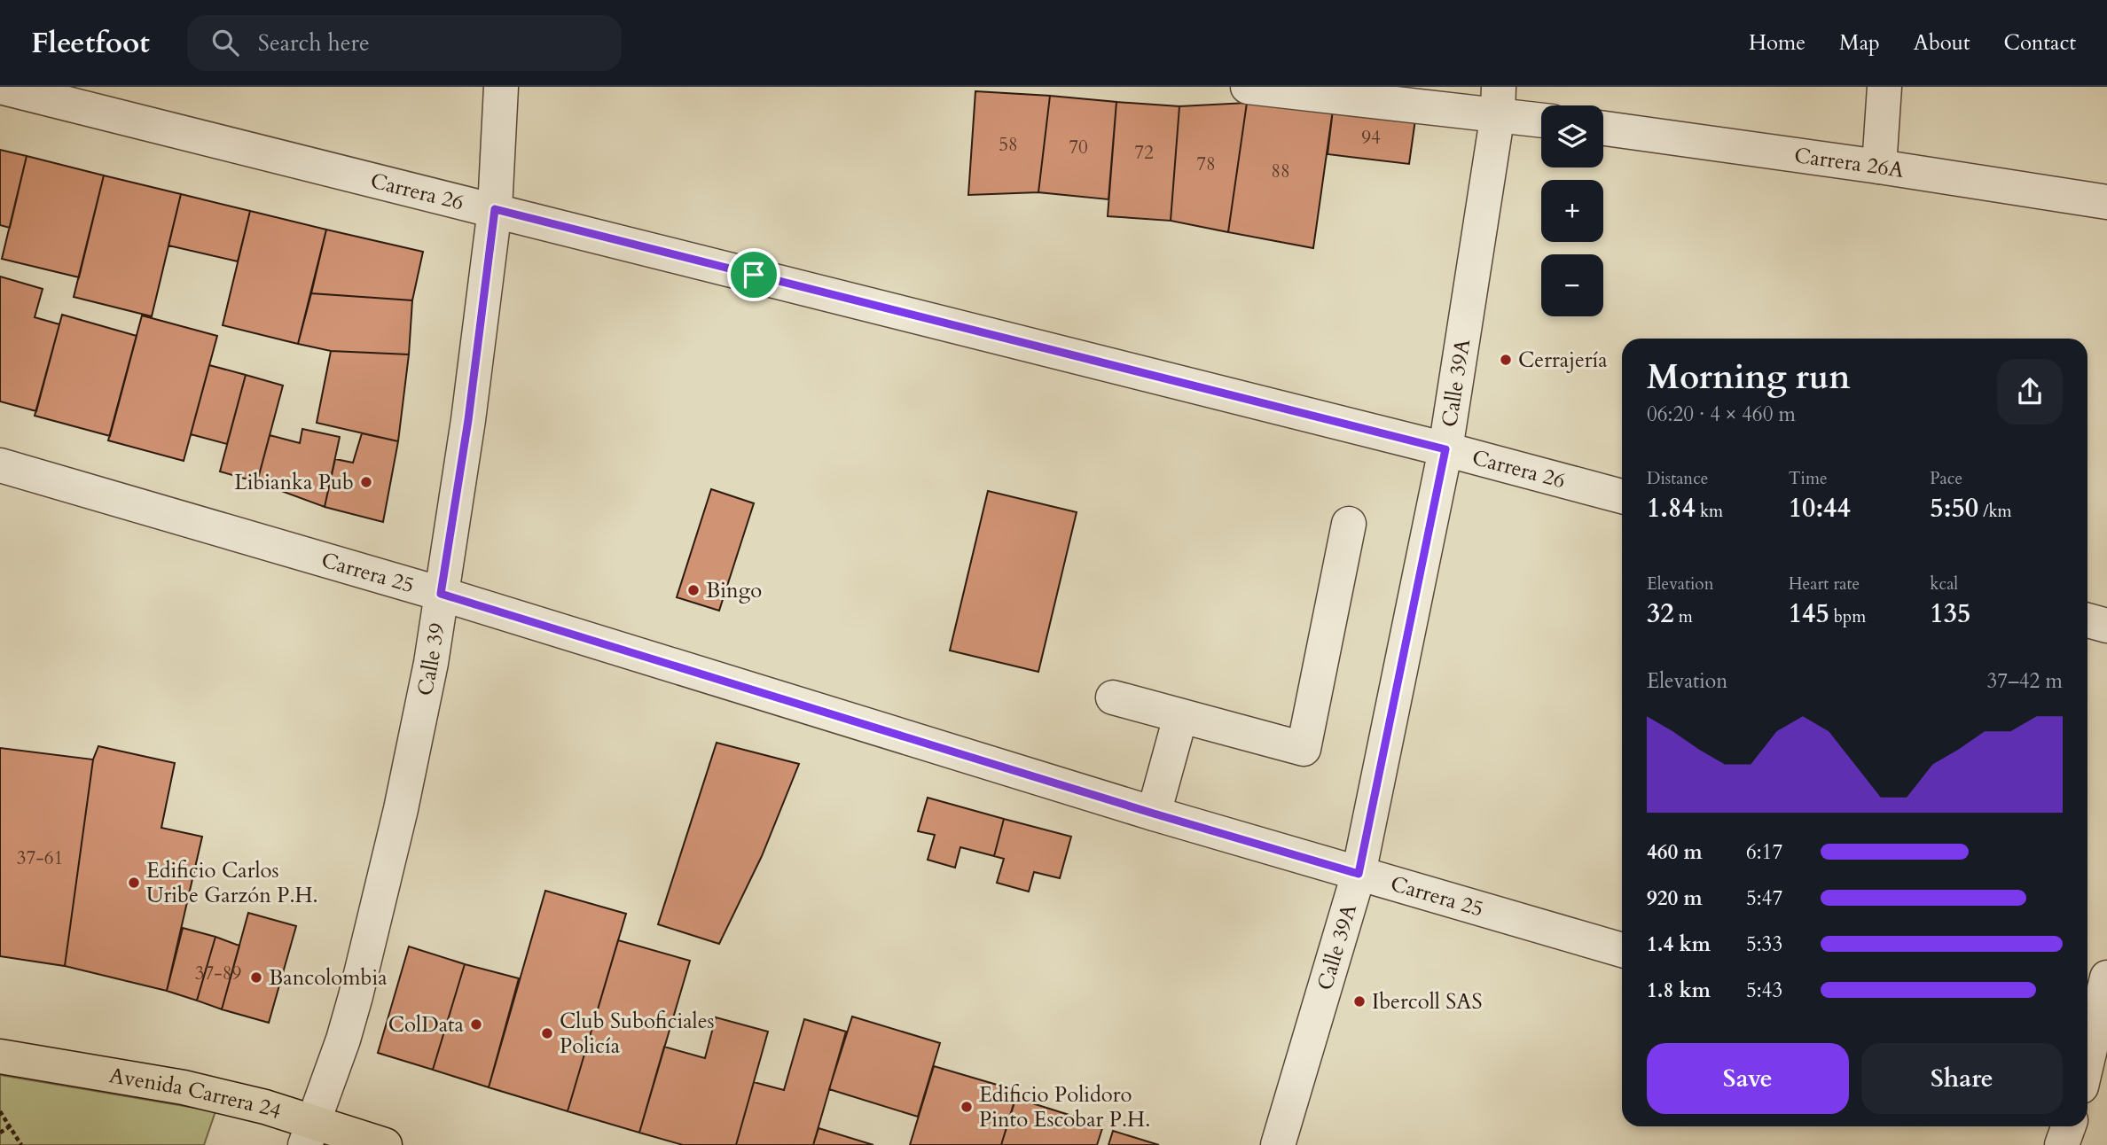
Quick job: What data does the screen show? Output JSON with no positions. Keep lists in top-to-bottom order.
{
  "streets": {
    "main road": ["Avenida Carrera 24"],
    "street": [
      "Carrera 26A",
      "Carrera 26",
      "Calle 39A",
      "Carrera 25",
      "Calle 39"
    ]
  },
  "crossings": [
    ["Carrera 26", "Calle 39A"],
    ["Carrera 26", "Calle 39"],
    ["Calle 39A", "Carrera 25"],
    ["Carrera 25", "Calle 39"],
    ["Calle 39", "Avenida Carrera 24"]
  ],
  "places": [
    "Cerrajería",
    "Libianka Pub",
    "Bingo",
    "Edificio Carlos Uribe Garzón P.H.",
    "Bancolombia",
    "Ibercoll SAS",
    "ColData",
    "Club Suboficiales Policía",
    "Edificio Polidoro Pinto Escobar P.H."
  ],
  "house_numbers": [
    "94",
    "58",
    "70",
    "72",
    "78",
    "88",
    "37-61",
    "37-89"
  ],
  "page": {
    "header": "Fleetfoot",
    "search": "Search here",
    "nav": [
      "Home",
      "Map",
      "About",
      "Contact"
    ],
    "map_buttons": ["+", "−"],
    "heading": ["Morning run", "06:20 · 4 × 460 m"],
    "stats": [
      ["Distance", "1.84 km"],
      ["Time", "10:44"],
      ["Pace", "5:50 /km"],
      ["Elevation", "32 m"],
      ["Heart rate", "145 bpm"],
      ["kcal", "135"]
    ],
    "chart": ["Elevation", "37–42 m"],
    "list": [
      {
        "name": "460 m",
        "note": "6:17"
      },
      {
        "name": "920 m",
        "note": "5:47"
      },
      {
        "name": "1.4 km",
        "note": "5:33"
      },
      {
        "name": "1.8 km",
        "note": "5:43"
      }
    ],
    "buttons": ["Save", "Share"]
  }
}
